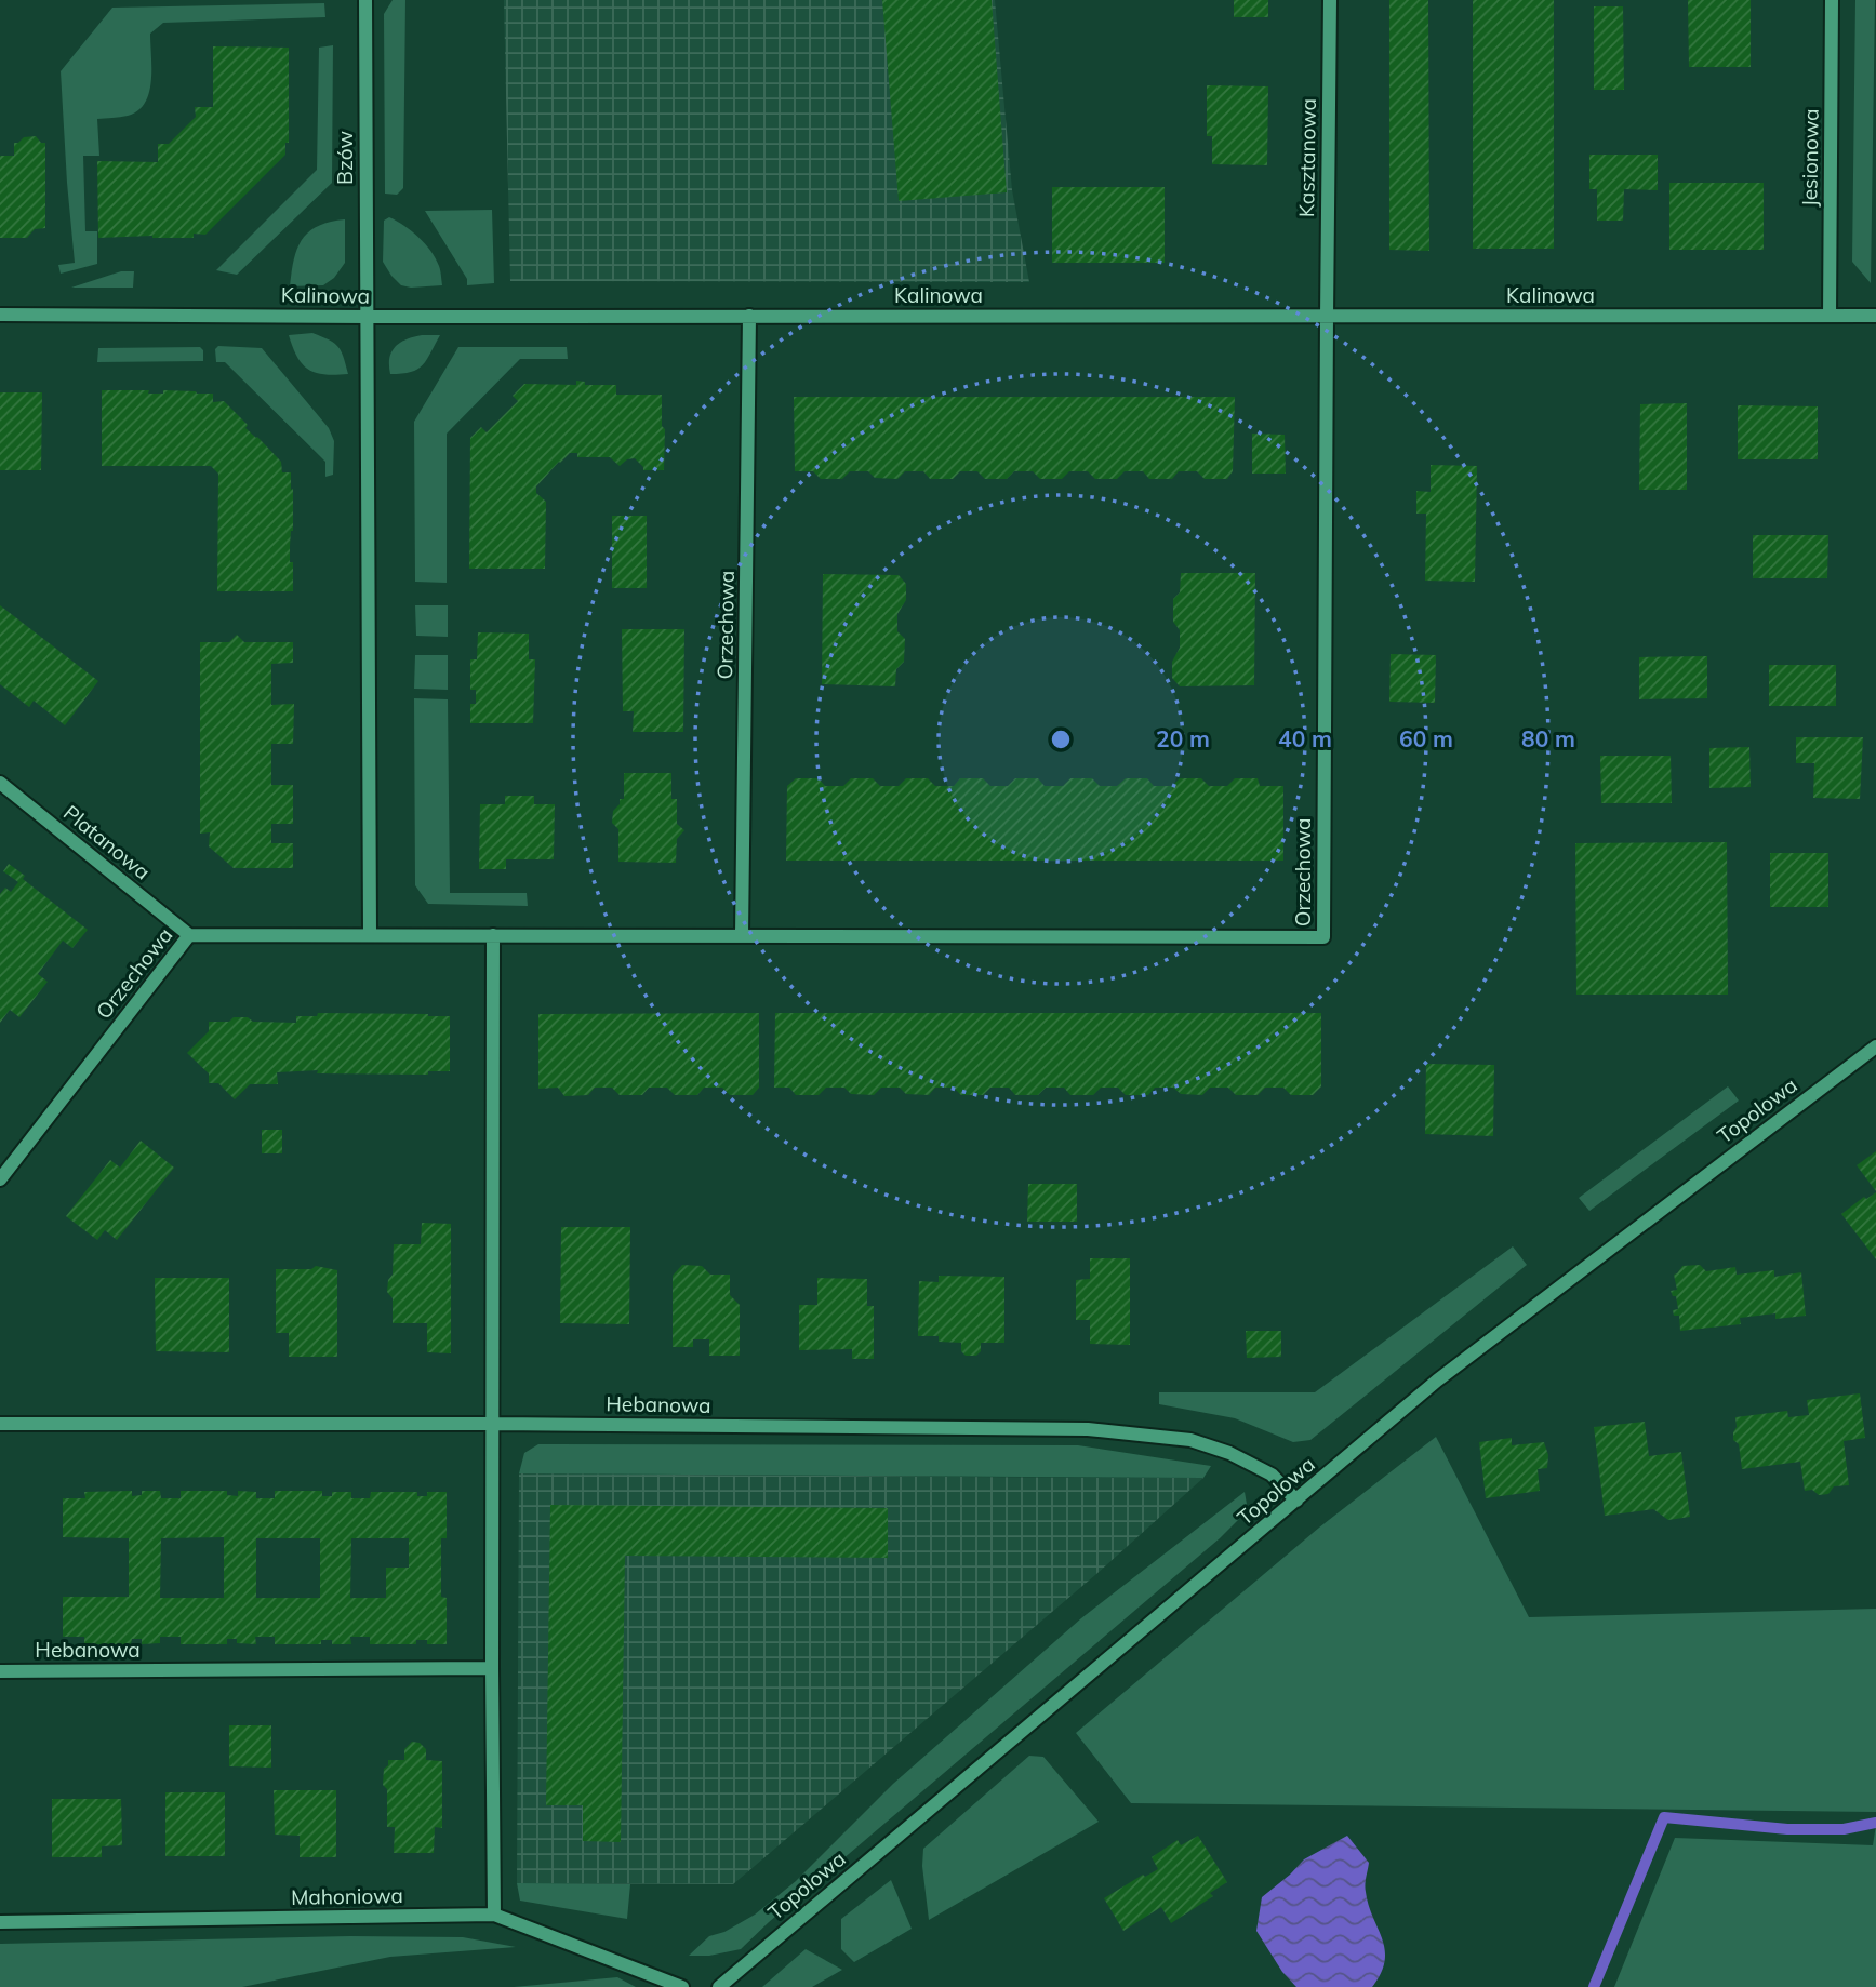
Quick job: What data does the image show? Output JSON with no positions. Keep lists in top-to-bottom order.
{
  "streets": {
    "street": [
      "Bzów",
      "Kasztanowa",
      "Jesionowa",
      "Kalinowa",
      "Orzechowa",
      "Platanowa",
      "Topolowa",
      "Hebanowa",
      "Mahoniowa"
    ]
  },
  "crossings": [
    ["Bzów", "Kalinowa"],
    ["Kasztanowa", "Kalinowa"],
    ["Kasztanowa", "Orzechowa"],
    ["Jesionowa", "Kalinowa"],
    ["Kalinowa", "Orzechowa"],
    ["Orzechowa", "Platanowa"],
    ["Topolowa", "Hebanowa"]
  ],
  "rings": [
    "20 m",
    "40 m",
    "60 m",
    "80 m"
  ]
}
